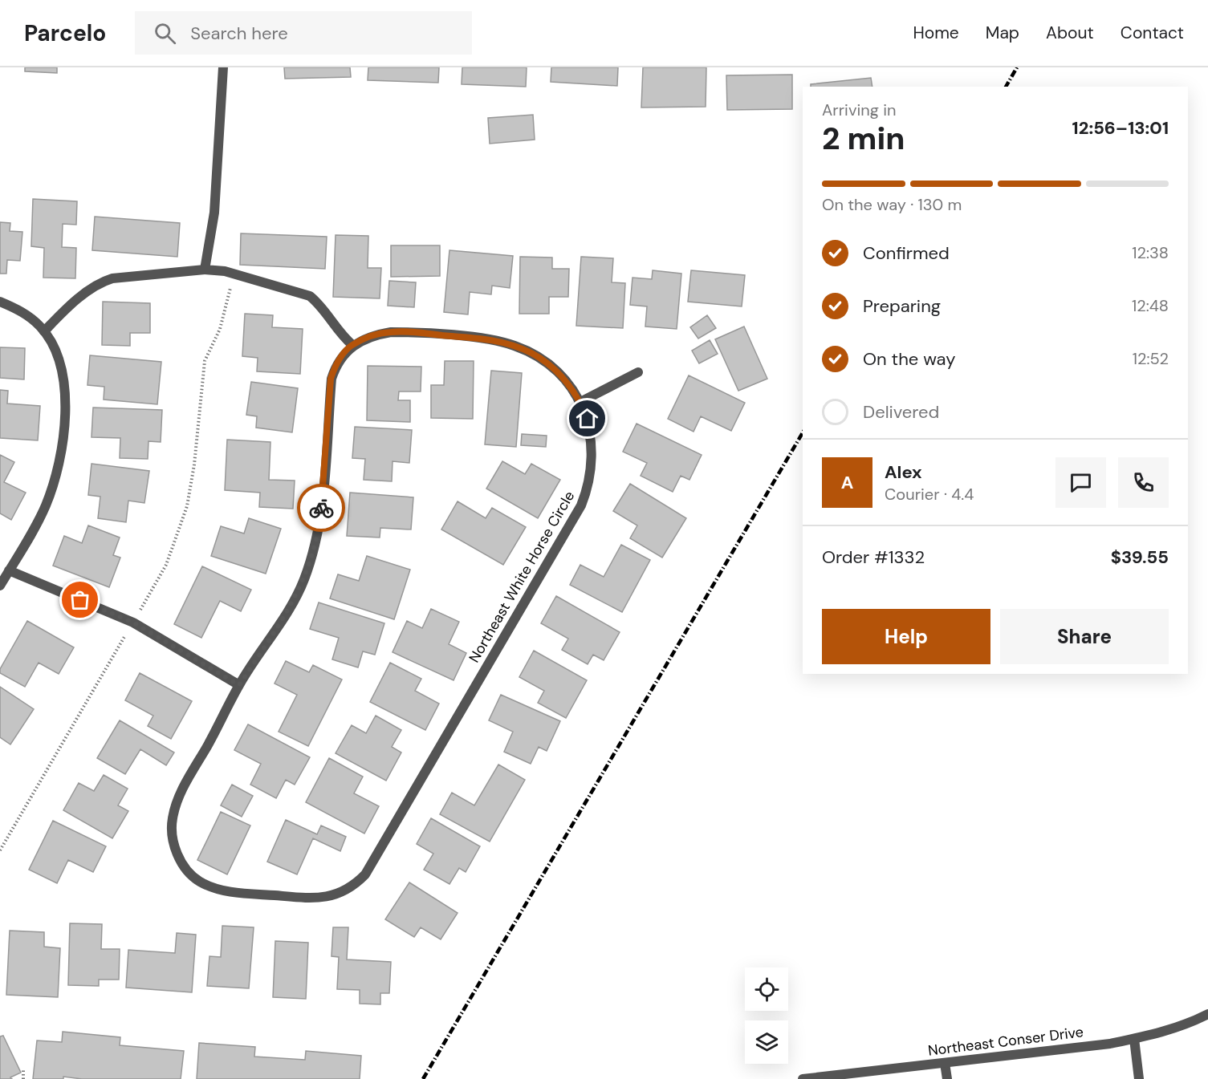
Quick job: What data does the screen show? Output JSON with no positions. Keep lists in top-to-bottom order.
{
  "streets": {
    "street": ["Northeast White Horse Circle", "Northeast Conser Drive"]
  },
  "page": {
    "header": "Parcelo",
    "search": "Search here",
    "nav": [
      "Home",
      "Map",
      "About",
      "Contact"
    ],
    "heading": ["2 min", "Arriving in", "12:56–13:01"],
    "panel": [
      "Alex",
      "Courier · 4.4",
      "Order #1332",
      "$39.55"
    ],
    "bar": "On the way · 130 m",
    "list": [
      ["Confirmed", "12:38"],
      ["Preparing", "12:48"],
      ["On the way", "12:52"],
      "Delivered"
    ],
    "round": "A",
    "buttons": ["Help", "Share"]
  }
}
